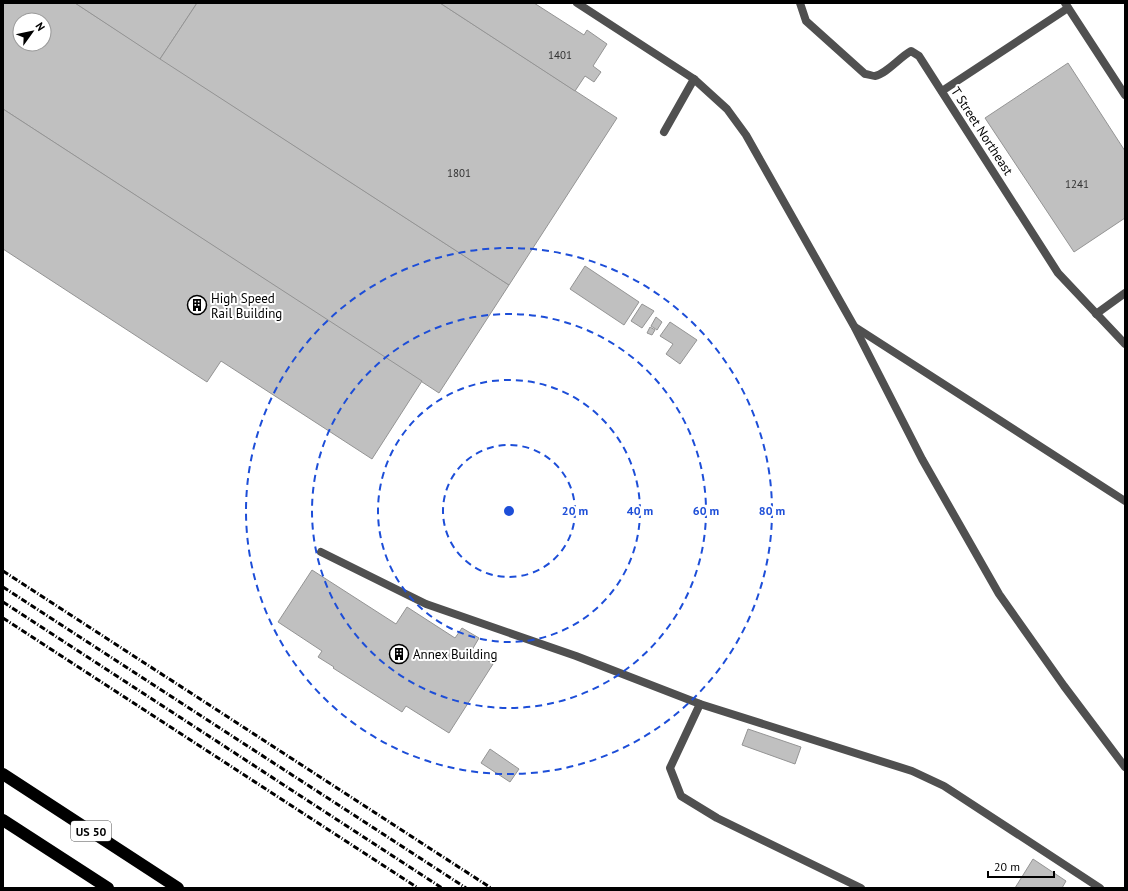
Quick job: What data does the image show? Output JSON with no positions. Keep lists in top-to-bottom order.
{
  "streets": {
    "highway": ["US 50"],
    "lane": ["T Street Northeast"]
  },
  "places": {
    "building": ["High Speed Rail Building", "Annex Building"]
  },
  "house_numbers": ["1401", "1801", "1241"],
  "scale_bar": "20 m",
  "north": "top right",
  "rings": [
    "20 m",
    "40 m",
    "60 m",
    "80 m"
  ]
}
